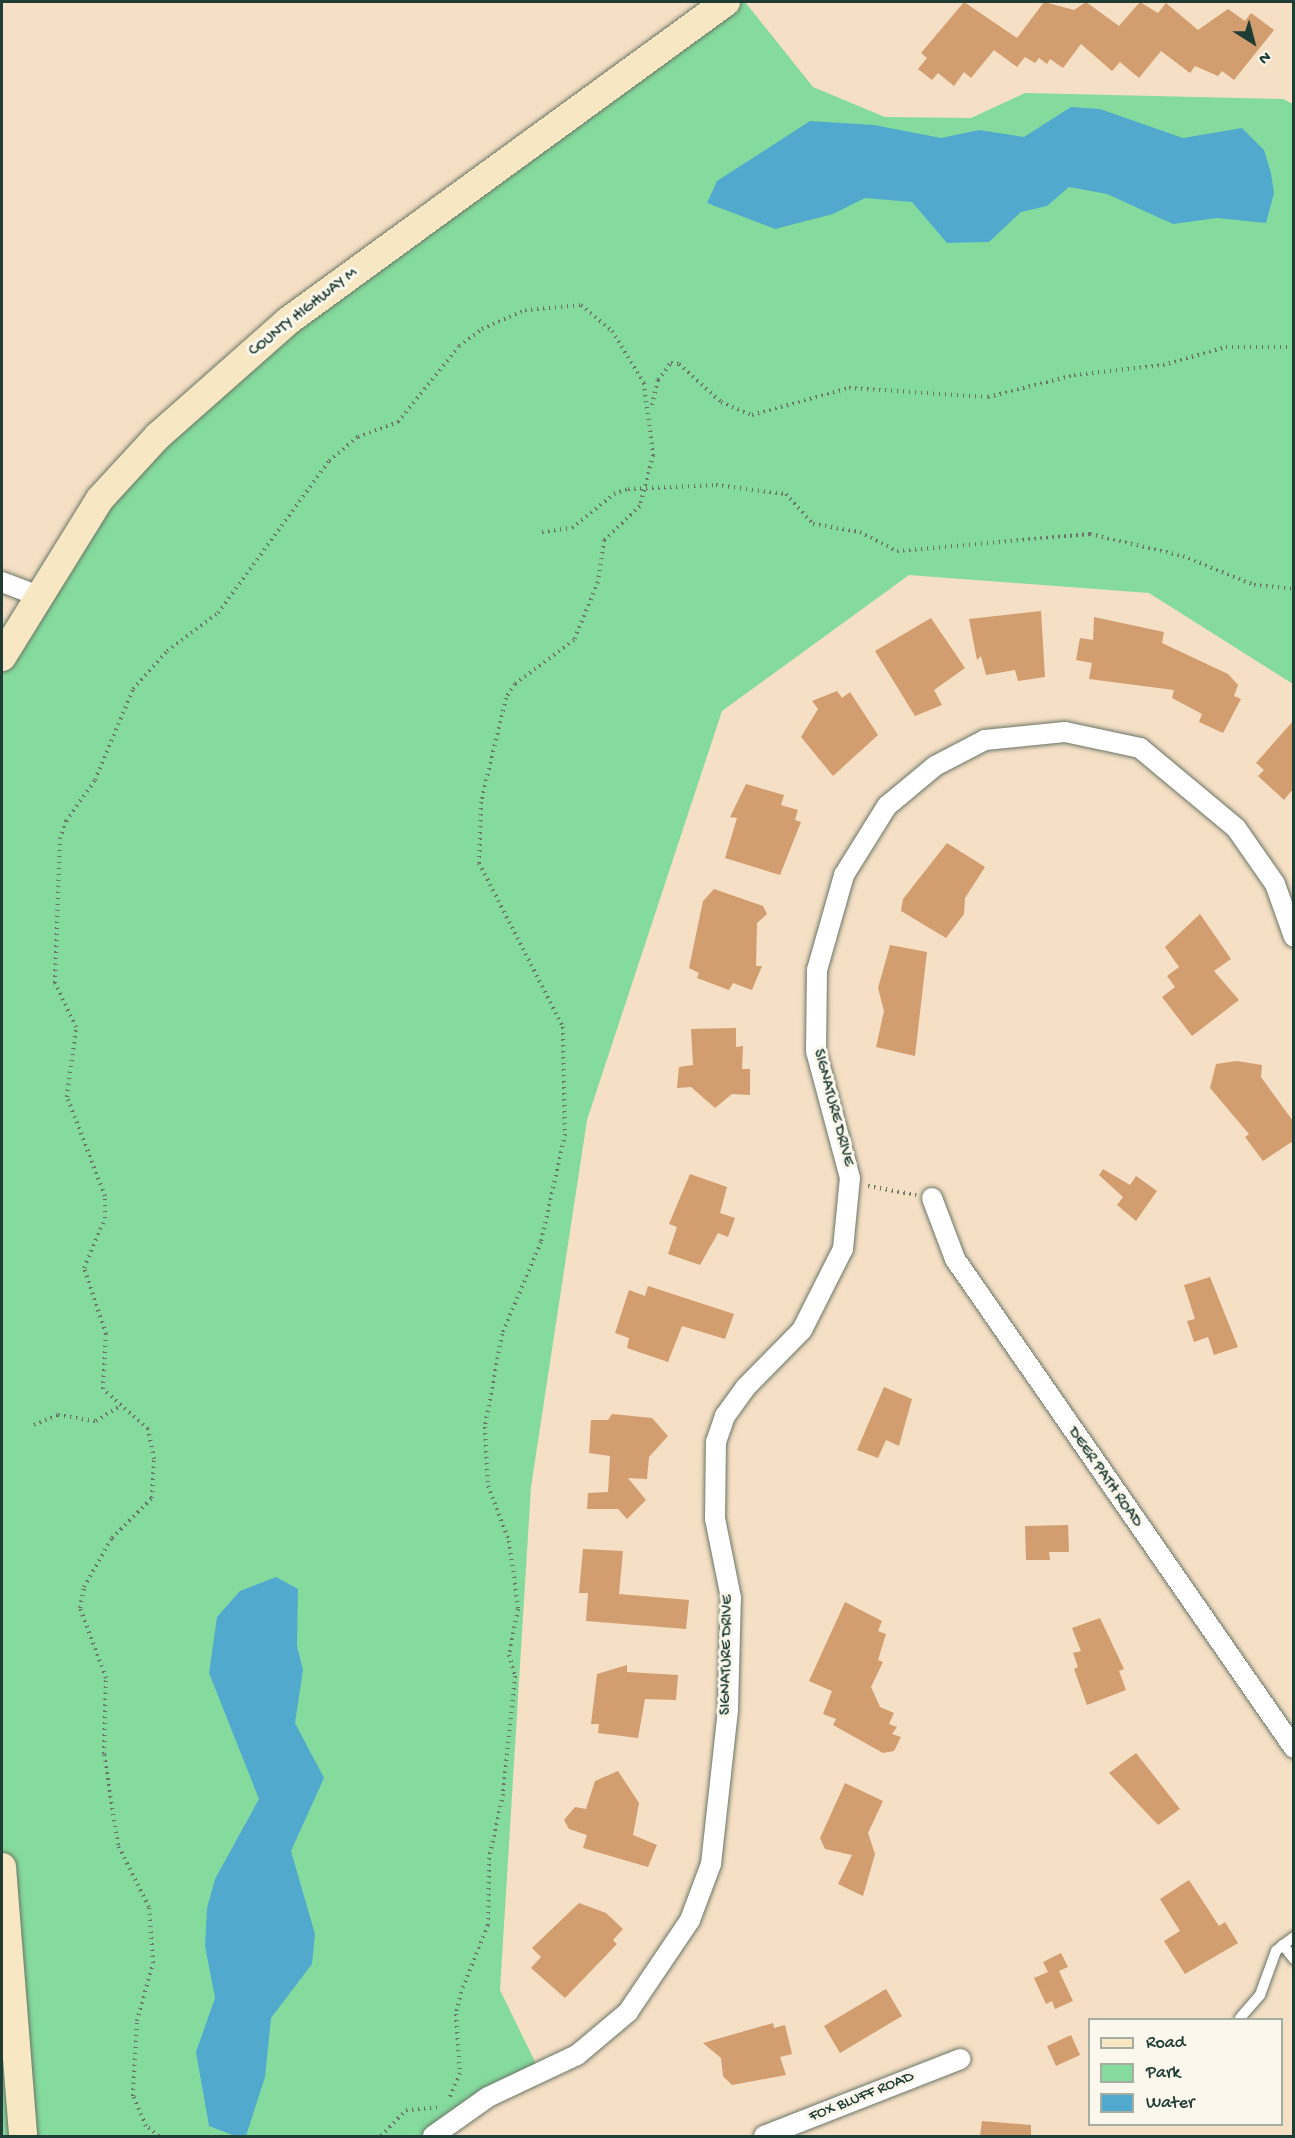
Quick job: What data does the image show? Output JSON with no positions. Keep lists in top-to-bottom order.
{
  "streets": {
    "main road": ["COUNTY HIGHWAY M"],
    "street": ["SIGNATURE DRIVE", "DEER PATH ROAD", "FOX BLUFF ROAD"]
  },
  "legend": ["Road", "Park", "Water"],
  "north": "bottom right"
}
